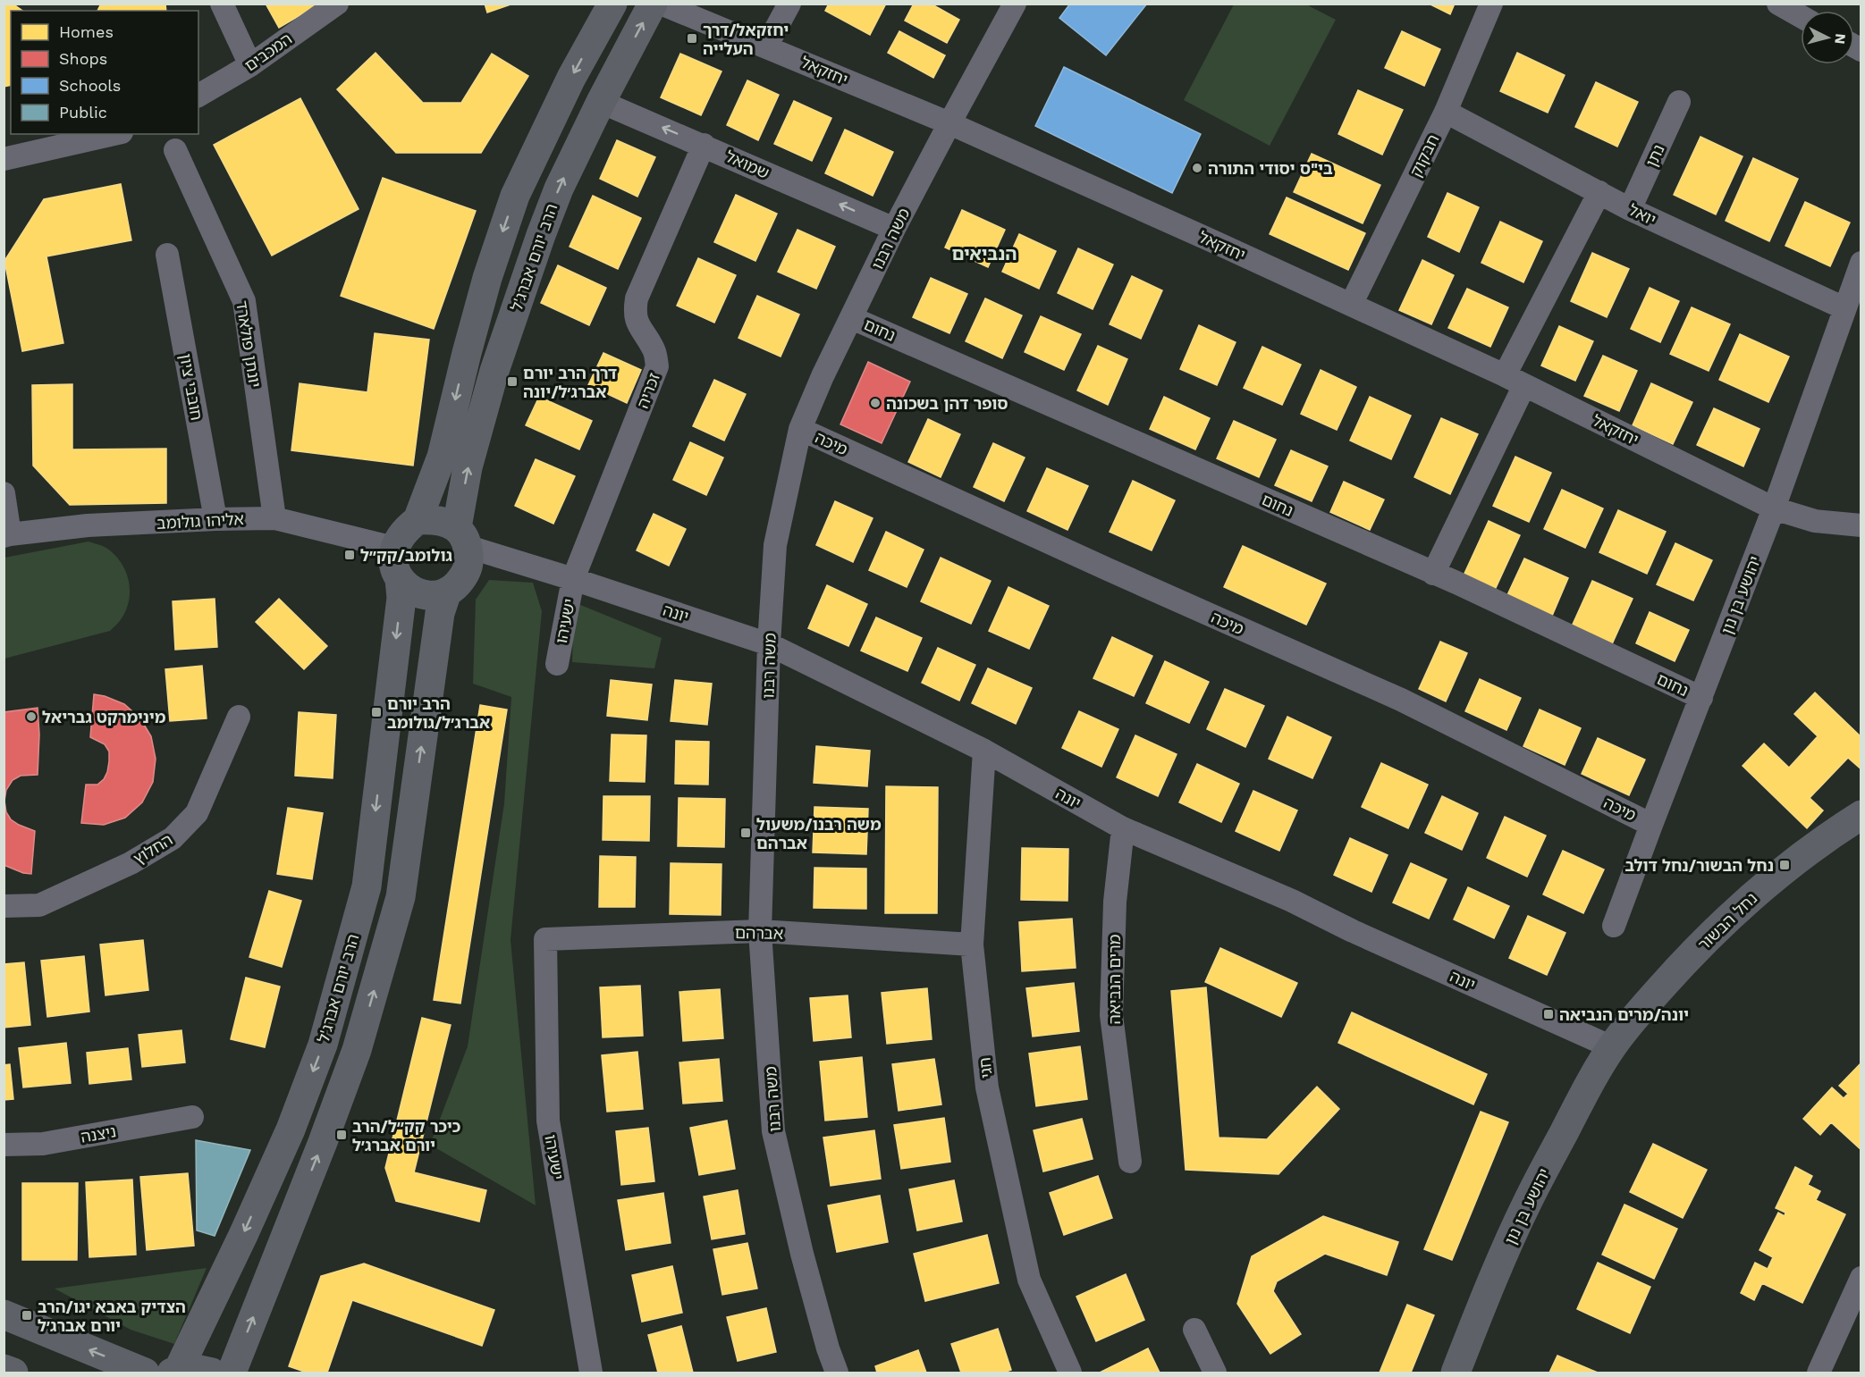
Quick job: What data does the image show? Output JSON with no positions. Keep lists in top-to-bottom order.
{
  "streets": {
    "street": [
      "המכבים",
      "יחזקאל",
      "חבקוק",
      "נתן",
      "שמואל",
      "יואל",
      "משה רבנו",
      "הרב יורם אברג'ל",
      "נחום",
      "יונתן פולארד",
      "חובבי ציון",
      "זכריה",
      "מיכה",
      "אליהו גולומב",
      "יהושע בן נון",
      "יונה",
      "ישעיהו",
      "החלוץ",
      "נחל הבשור",
      "אברהם",
      "מרים הנביאה",
      "חגי",
      "ניצנה"
    ]
  },
  "crossings": [
    ["יחזקאל", "חבקוק"],
    ["יחזקאל", "משה רבנו"],
    ["יחזקאל", "יהושע בן נון"],
    ["חבקוק", "יואל"],
    ["נתן", "יואל"],
    ["שמואל", "משה רבנו"],
    ["שמואל", "הרב יורם אברג'ל"],
    ["שמואל", "זכריה"],
    ["יואל", "יהושע בן נון"],
    ["משה רבנו", "נחום"],
    ["משה רבנו", "מיכה"],
    ["משה רבנו", "יונה"],
    ["משה רבנו", "אברהם"],
    ["הרב יורם אברג'ל", "אליהו גולומב"],
    ["הרב יורם אברג'ל", "יונה"],
    ["נחום", "יהושע בן נון"],
    ["יונתן פולארד", "אליהו גולומב"],
    ["חובבי ציון", "אליהו גולומב"],
    ["זכריה", "יונה"],
    ["זכריה", "ישעיהו"],
    ["מיכה", "יהושע בן נון"],
    ["אליהו גולומב", "יונה"],
    ["יהושע בן נון", "יונה"],
    ["יהושע בן נון", "נחל הבשור"],
    ["יונה", "ישעיהו"],
    ["יונה", "נחל הבשור"],
    ["יונה", "מרים הנביאה"],
    ["יונה", "חגי"],
    ["ישעיהו", "אברהם"],
    ["אברהם", "חגי"]
  ],
  "one_way": ["שמואל"],
  "districts": ["הנביאים"],
  "places": {
    "transit": [
      "יחזקאל/דרך העלייה",
      "דרך הרב יורם אברג׳ל/יונה",
      "גולומב/קק״ל",
      "הרב יורם אברג׳ל/גולומב",
      "משה רבנו/משעול אברהם",
      "נחל הבשור/נחל דולב",
      "יונה/מרים הנביאה",
      "כיכר קק״ל/הרב יורם אברג׳ל",
      "הצדיק באבא יגו/הרב יורם אברג׳ל"
    ],
    "other": ["בי\"ס יסודי התורה", "סופר דהן בשכונה", "מינימרקט גבריאל"]
  },
  "legend": [
    "Homes",
    "Shops",
    "Schools",
    "Public"
  ],
  "north": "right"
}
